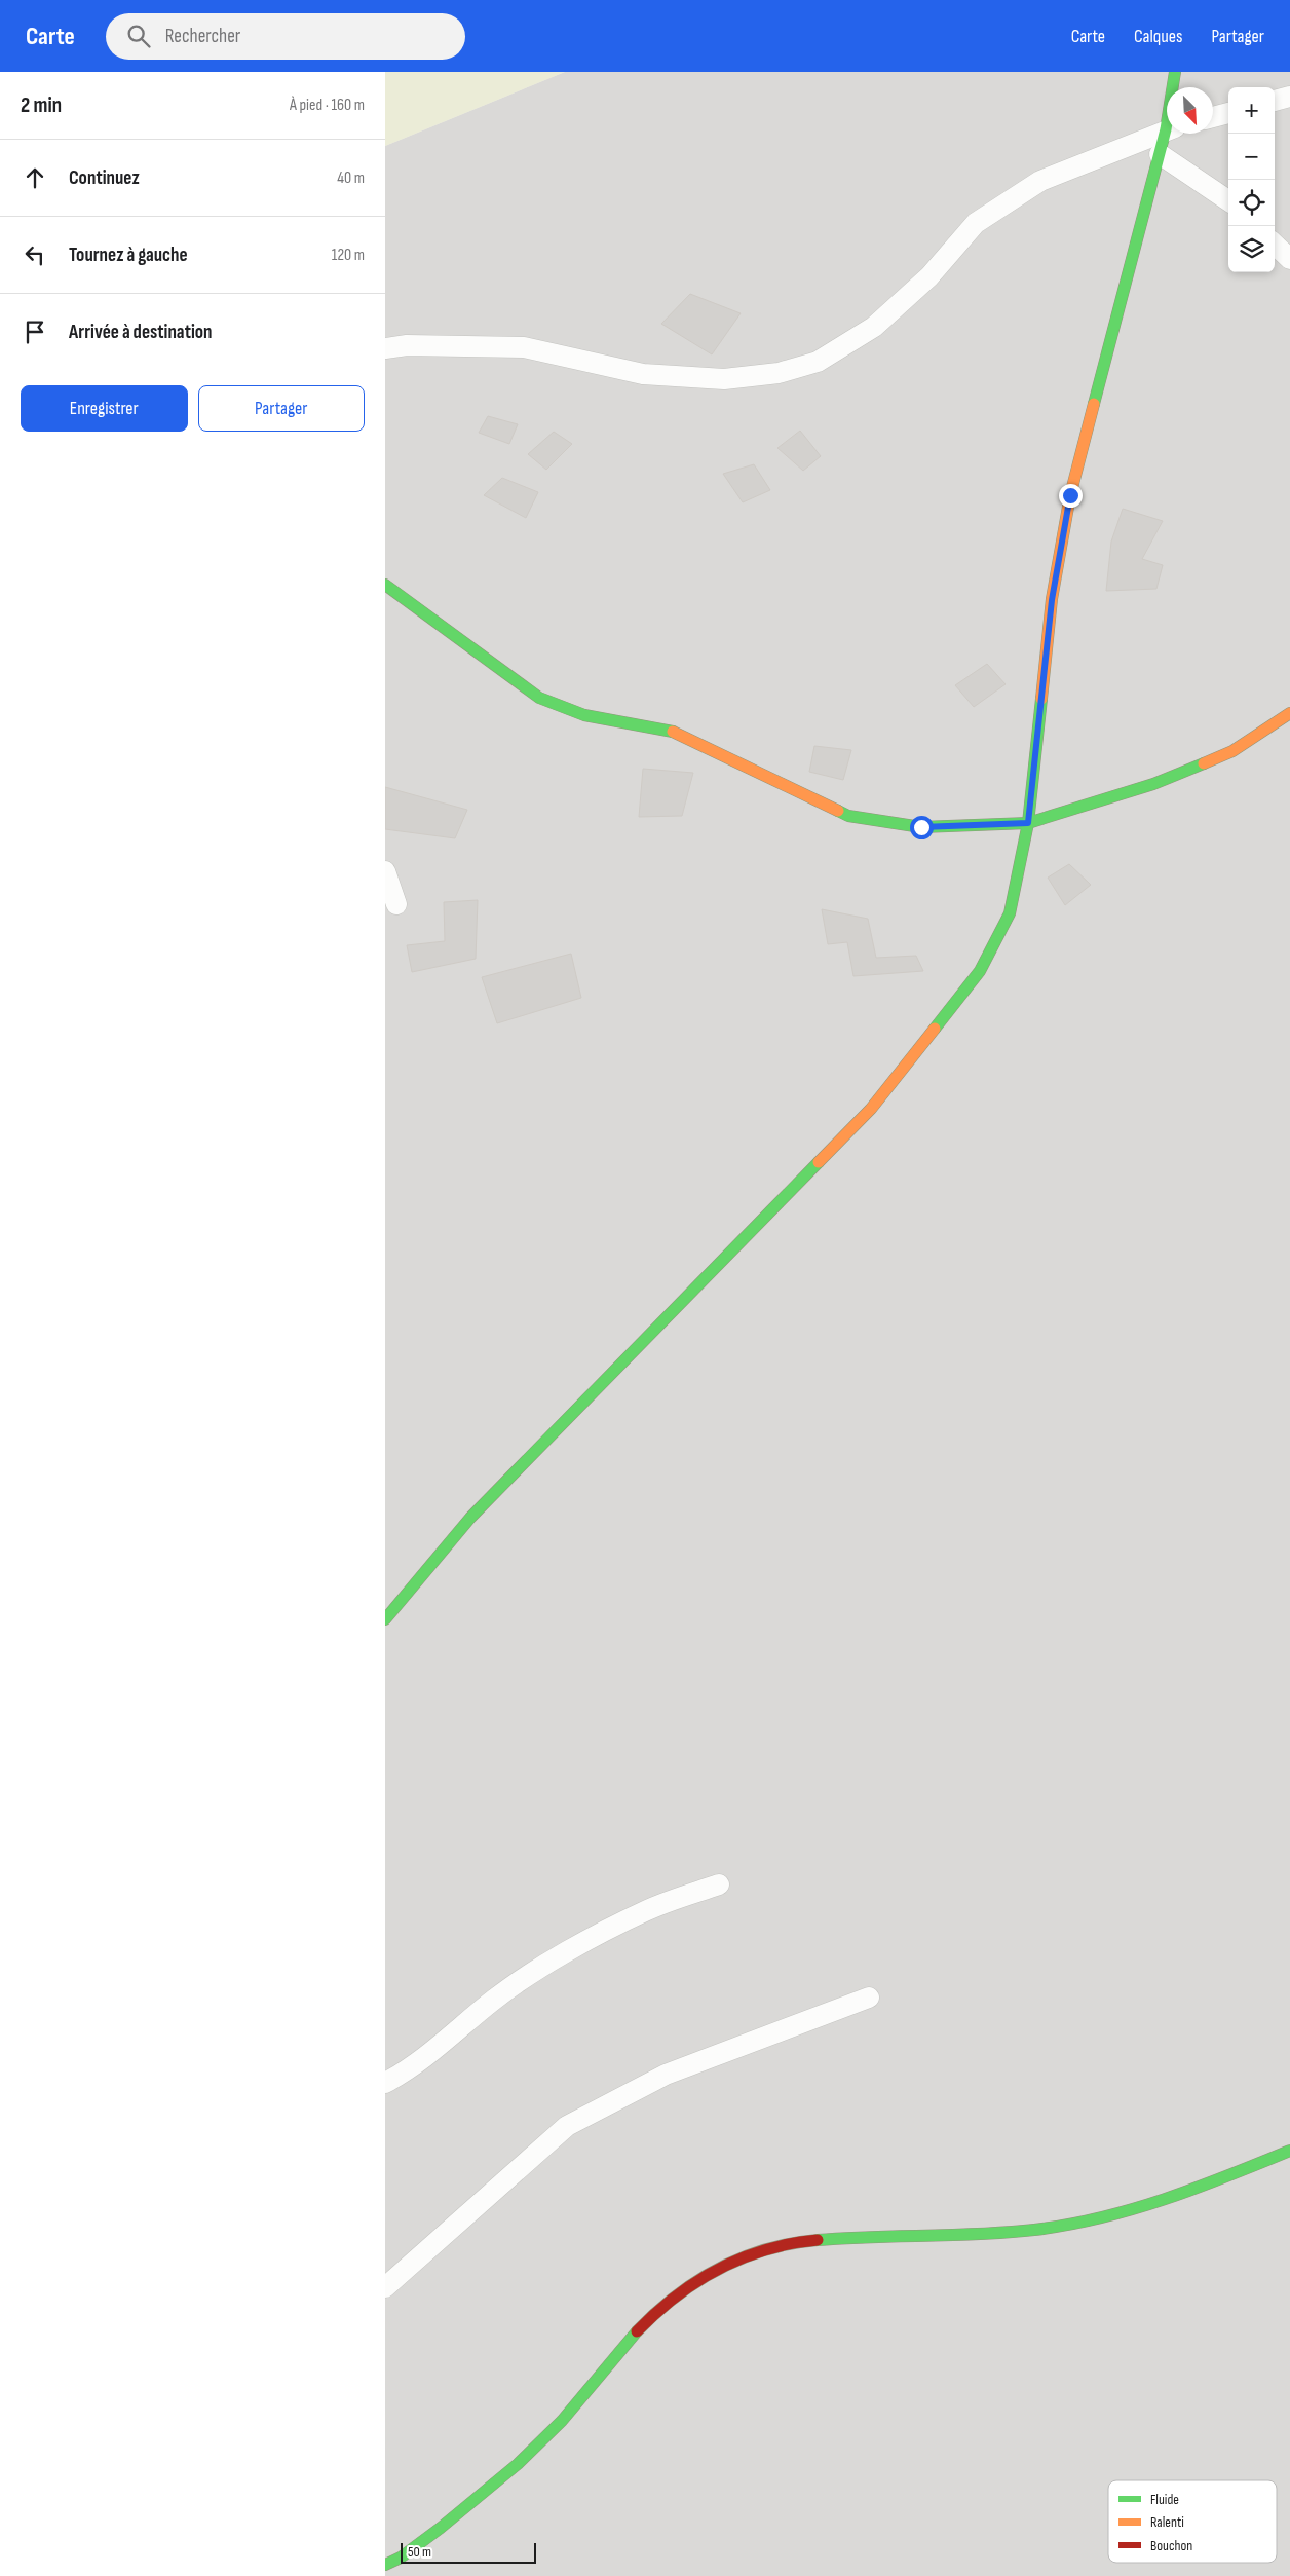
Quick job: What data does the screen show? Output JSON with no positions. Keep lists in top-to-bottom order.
{
  "legend": ["Fluide", "Ralenti", "Bouchon"],
  "scale_bar": "50 m",
  "north": "bottom right",
  "page": {
    "header": "Carte",
    "search": "Rechercher",
    "nav": ["Carte", "Calques", "Partager"],
    "heading": ["2 min", "À pied · 160 m"],
    "map_buttons": ["+", "−"],
    "list": [
      ["Continuez", "40 m"],
      ["Tournez à gauche", "120 m"],
      "Arrivée à destination"
    ],
    "buttons": ["Enregistrer", "Partager"],
    "scale": "50 m"
  }
}
